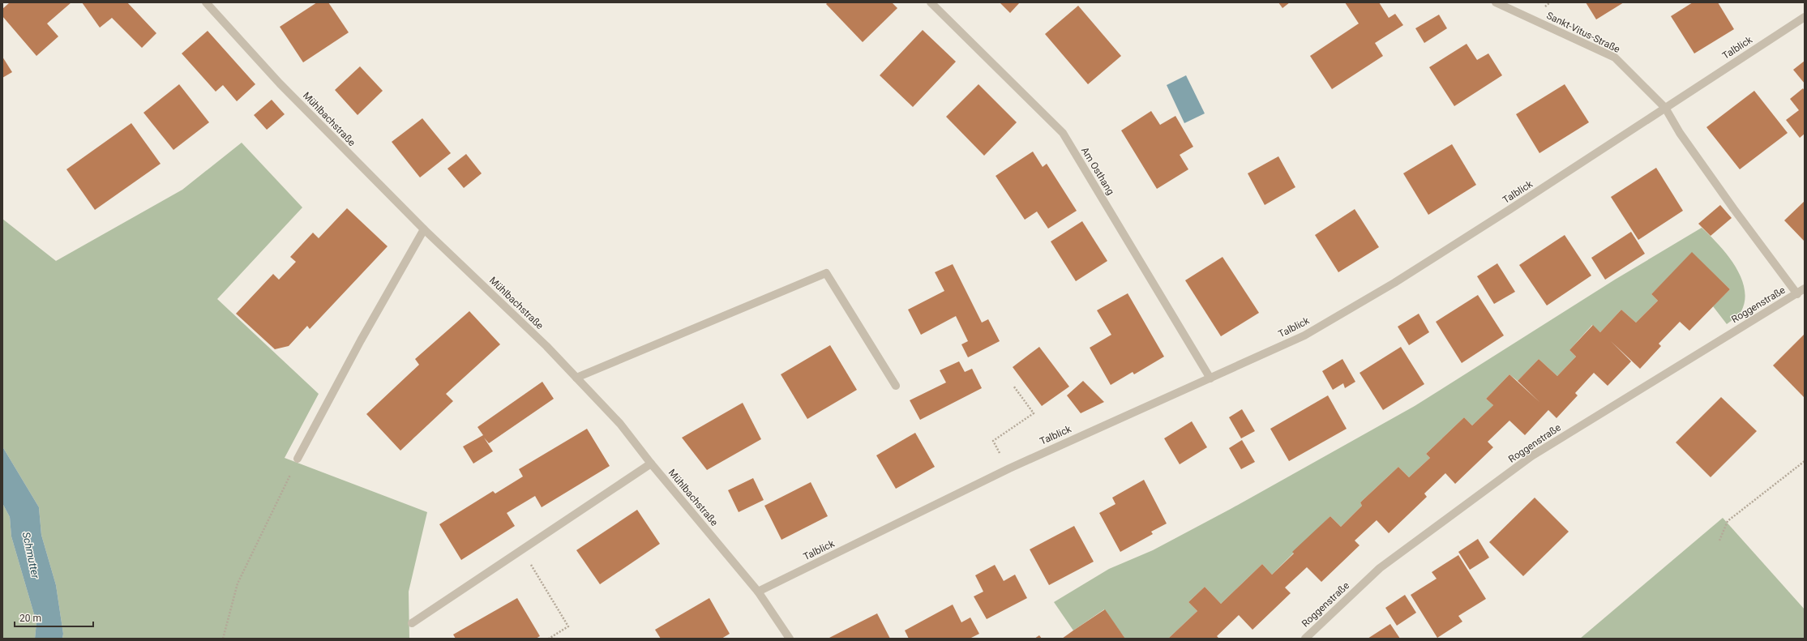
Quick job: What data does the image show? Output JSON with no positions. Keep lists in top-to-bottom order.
{
  "streets": {
    "street": [
      "Sankt-Vitus-Straße",
      "Talblick",
      "Mühlbachstraße",
      "Am Osthang",
      "Roggenstraße"
    ]
  },
  "crossings": [
    ["Sankt-Vitus-Straße", "Talblick"],
    ["Sankt-Vitus-Straße", "Roggenstraße"],
    ["Talblick", "Mühlbachstraße"],
    ["Talblick", "Am Osthang"]
  ],
  "water": ["Schmutter"],
  "scale_bar": "20 m"
}
